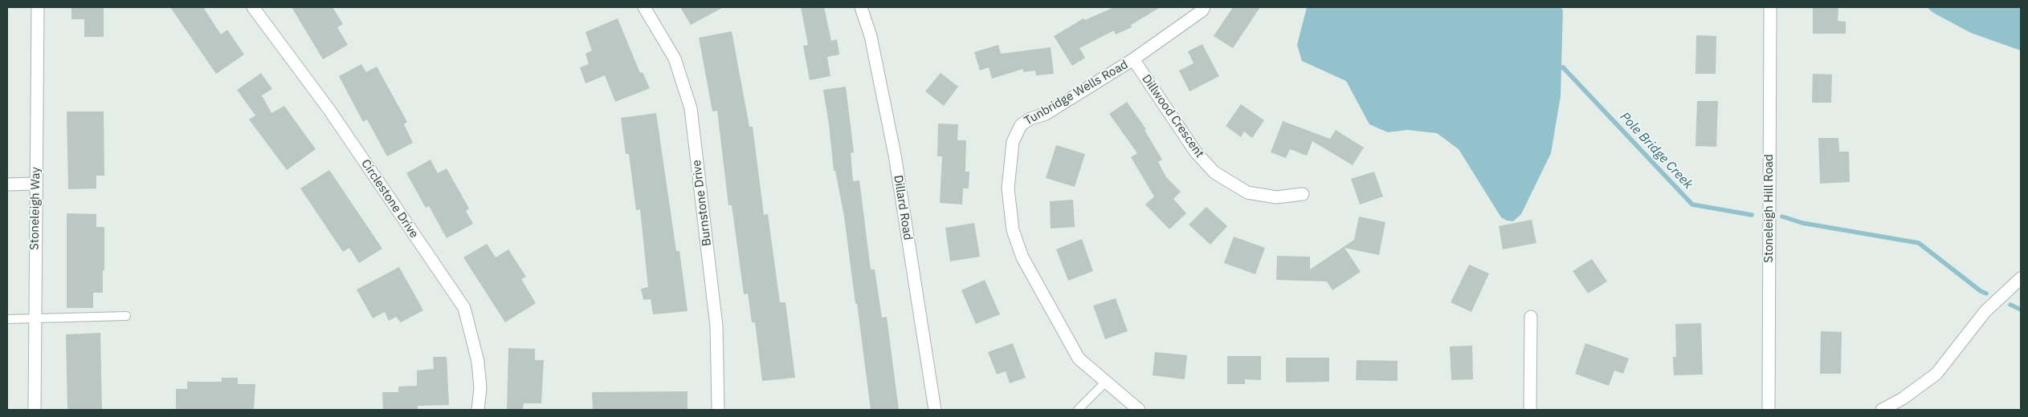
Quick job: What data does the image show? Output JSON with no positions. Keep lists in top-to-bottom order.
{
  "streets": {
    "street": [
      "Tunbridge Wells Road",
      "Dillwood Crescent",
      "Circlestone Drive",
      "Burnstone Drive",
      "Dillard Road",
      "Stoneleigh Way",
      "Stoneleigh Hill Road"
    ]
  },
  "crossings": [
    ["Tunbridge Wells Road", "Dillwood Crescent"]
  ],
  "water": ["Pole Bridge Creek"]
}
